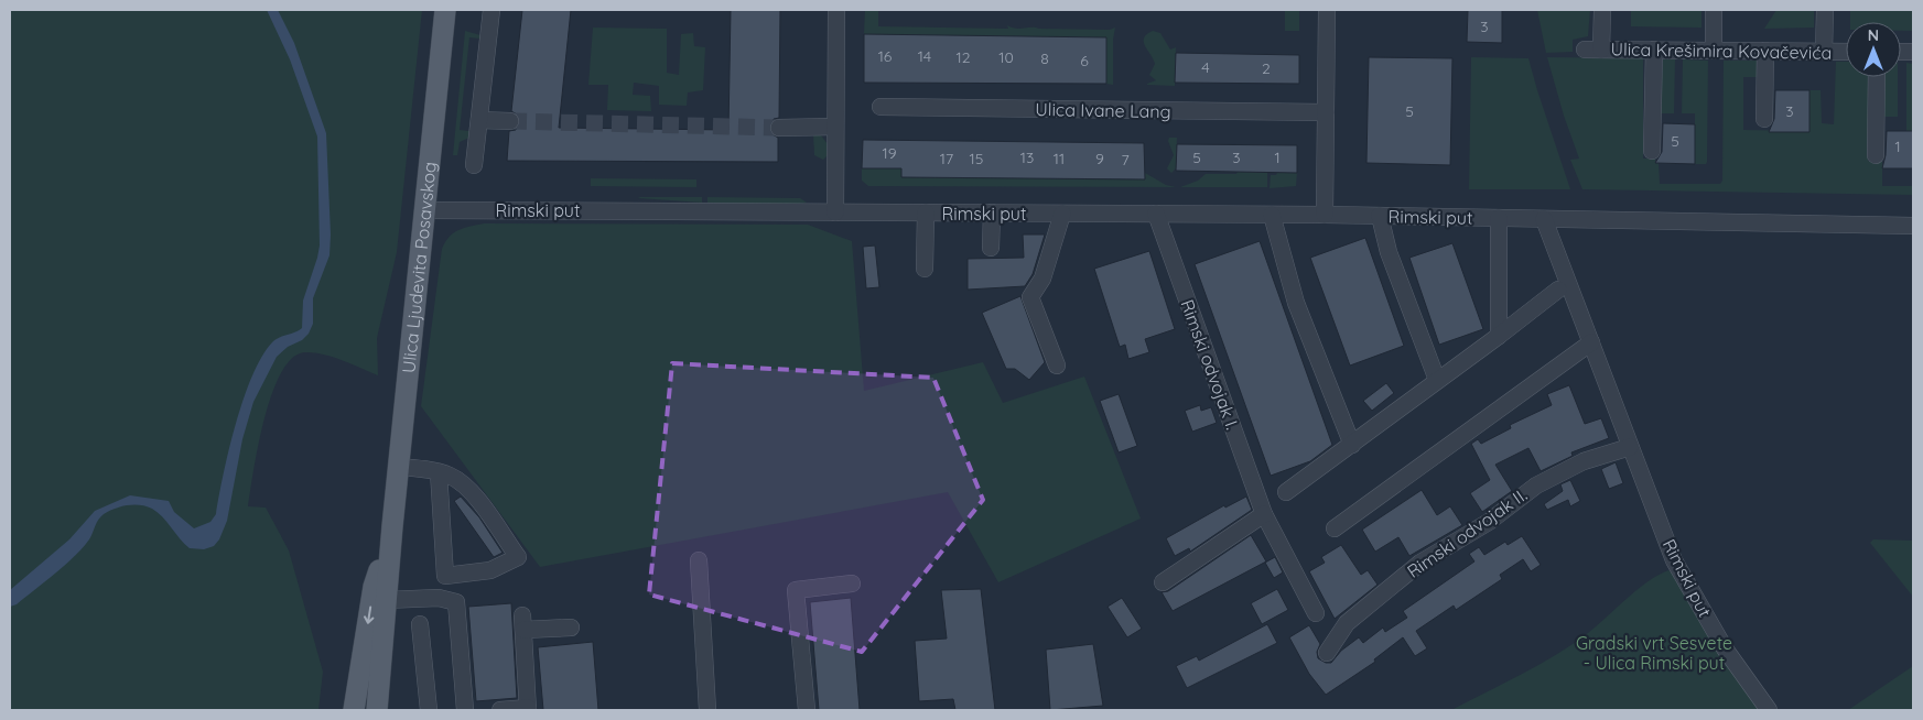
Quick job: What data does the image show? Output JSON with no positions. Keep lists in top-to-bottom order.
{
  "streets": {
    "main road": ["Ulica Ljudevita Posavskog"],
    "street": [
      "Ulica Krešimira Kovačevića",
      "Ulica Ivane Lang",
      "Rimski put",
      "Rimski odvojak I.",
      "Rimski odvojak II."
    ]
  },
  "crossings": [
    ["Rimski put", "Ulica Ljudevita Posavskog"],
    ["Rimski put", "Rimski odvojak I."],
    ["Rimski put", "Rimski odvojak II."]
  ],
  "parks": ["Gradski vrt Sesvete - Ulica Rimski put"],
  "house_numbers": [
    "3",
    "16",
    "14",
    "12",
    "10",
    "8",
    "6",
    "4",
    "2",
    "5",
    "3",
    "5",
    "1",
    "19",
    "13",
    "5",
    "3",
    "1",
    "17",
    "15",
    "11",
    "9",
    "7"
  ],
  "north": "top"
}
